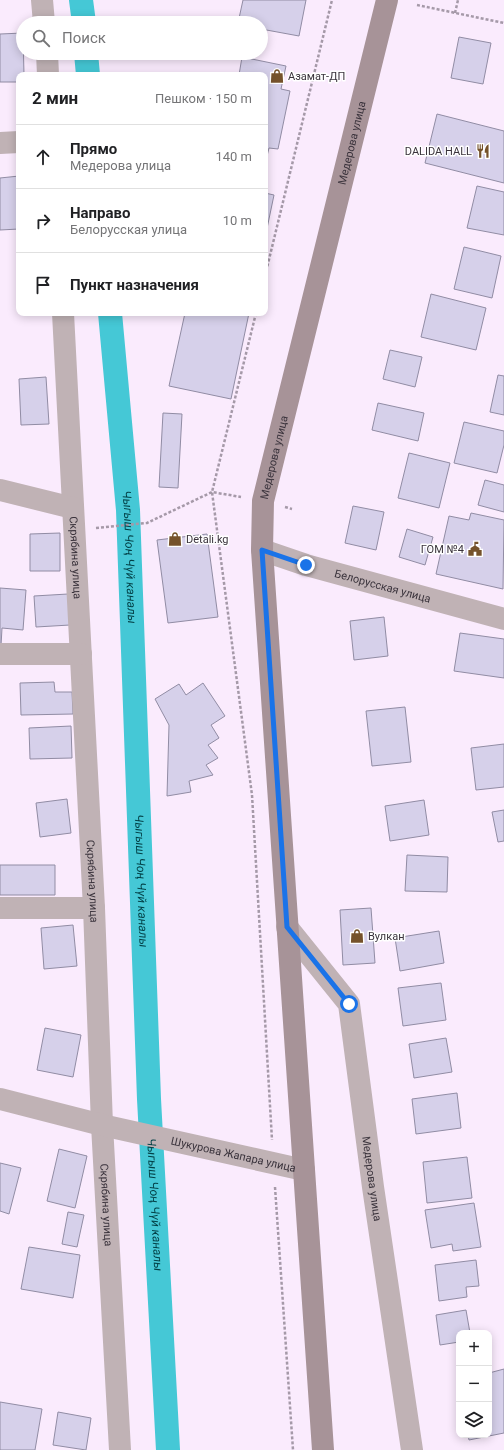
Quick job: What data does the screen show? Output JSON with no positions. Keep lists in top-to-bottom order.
{
  "streets": {
    "main road": ["Медерова улица"],
    "street": ["Скрябина улица", "Белорусская улица", "Шукурова Жапара улица"]
  },
  "crossings": [
    ["Медерова улица", "Белорусская улица"],
    ["Медерова улица", "Шукурова Жапара улица"],
    ["Скрябина улица", "Шукурова Жапара улица"]
  ],
  "water": ["Чыгыш Чоң Чүй каналы"],
  "places": {
    "shop": ["Азамат-ДП", "Detali.kg", "Вулкан"],
    "restaurant": ["DALIDA HALL"],
    "public building": ["ГОМ №4"]
  },
  "page": {
    "search": "Поиск",
    "heading": ["2 мин", "Пешком · 150 m"],
    "list": [
      ["Прямо", "Медерова улица", "140 m"],
      ["Направо", "Белорусская улица", "10 m"],
      "Пункт назначения"
    ],
    "map_buttons": ["+", "−"]
  }
}
